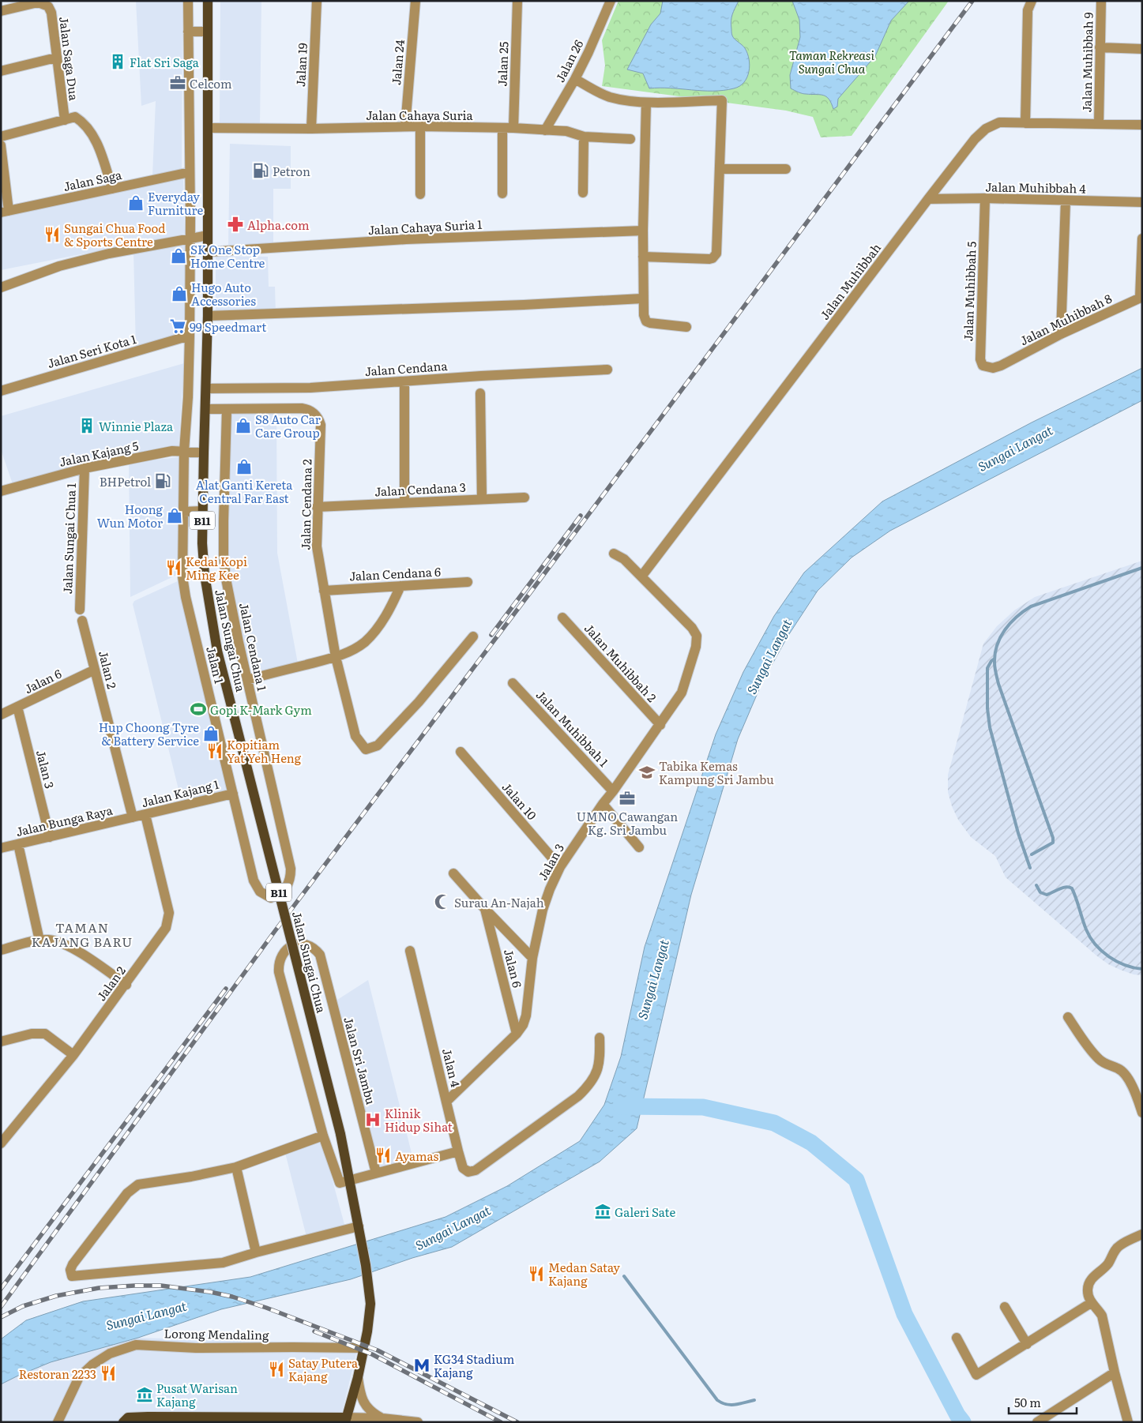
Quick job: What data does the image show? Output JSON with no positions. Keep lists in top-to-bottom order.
{
  "streets": {
    "main road": ["B11", "Jalan Sungai Chua"],
    "street": [
      "Jalan Saga Dua",
      "Jalan 26",
      "Jalan 24",
      "Jalan Muhibbah 9",
      "Jalan 25",
      "Jalan 19",
      "Jalan Cahaya Suria",
      "Jalan Saga",
      "Jalan Muhibbah 4",
      "Jalan Cahaya Suria 1",
      "Jalan Muhibbah",
      "Jalan Muhibbah 5",
      "Jalan Muhibbah 8",
      "Jalan Seri Kota 1",
      "Jalan Cendana",
      "Jalan Kajang 5",
      "Jalan Cendana 3",
      "Jalan Cendana 2",
      "Jalan Sungai Chua 1",
      "Jalan Cendana 6",
      "Jalan Cendana 1",
      "Jalan Muhibbah 2",
      "Jalan 1",
      "Jalan 2",
      "Jalan 6",
      "Jalan Muhibbah 1",
      "Jalan 3",
      "Jalan Kajang 1",
      "Jalan 10",
      "Jalan Bunga Raya",
      "Jalan Sri Jambu",
      "Jalan 4",
      "Lorong Mendaling"
    ]
  },
  "crossings": [
    ["Jalan 26", "Jalan Cahaya Suria"],
    ["Jalan 24", "Jalan Cahaya Suria"],
    ["Jalan Muhibbah 9", "Jalan Muhibbah"],
    ["Jalan 25", "Jalan Cahaya Suria"],
    ["Jalan 19", "Jalan Cahaya Suria"],
    ["Jalan Cahaya Suria", "Jalan Sungai Chua"],
    ["Jalan Saga", "Jalan 1"],
    ["Jalan Muhibbah 4", "Jalan Muhibbah"],
    ["Jalan Muhibbah 4", "Jalan Muhibbah 5"],
    ["Jalan Cahaya Suria 1", "Jalan Sungai Chua"],
    ["Jalan Muhibbah", "Jalan 3"],
    ["Jalan Muhibbah 5", "Jalan Muhibbah 8"],
    ["Jalan Seri Kota 1", "Jalan 1"],
    ["Jalan Cendana", "Jalan Sungai Chua"],
    ["Jalan Kajang 5", "Jalan Sungai Chua 1"],
    ["Jalan Kajang 5", "Jalan Sungai Chua"],
    ["Jalan Kajang 5", "Jalan 1"],
    ["Jalan Cendana 3", "Jalan Cendana 2"],
    ["Jalan Cendana 2", "Jalan Cendana 6"],
    ["Jalan Cendana 2", "Jalan Cendana 1"],
    ["B11", "Jalan Sungai Chua"],
    ["B11", "Lorong Mendaling"],
    ["Jalan Sungai Chua", "Lorong Mendaling"],
    ["Jalan Cendana 1", "Jalan 1"],
    ["Jalan Muhibbah 2", "Jalan 3"],
    ["Jalan 1", "Jalan Kajang 1"],
    ["Jalan 2", "Jalan 6"],
    ["Jalan 2", "Jalan Kajang 1"],
    ["Jalan 2", "Jalan Bunga Raya"],
    ["Jalan 6", "Jalan 3"],
    ["Jalan Muhibbah 1", "Jalan 3"],
    ["Jalan 3", "Jalan 10"],
    ["Jalan 3", "Jalan Bunga Raya"],
    ["Jalan 3", "Jalan 4"],
    ["Jalan Kajang 1", "Jalan Bunga Raya"]
  ],
  "districts": ["TAMAN KAJANG BARU"],
  "water": ["Sungai Langat"],
  "parks": ["Taman Rekreasi Sungai Chua"],
  "places": {
    "building": ["Flat Sri Saga", "Winnie Plaza"],
    "office": ["Celcom", "UMNO Cawangan Kg. Sri Jambu"],
    "fuel station": ["Petron", "BHPetrol"],
    "shop": [
      "Everyday Furniture",
      "SK One Stop Home Centre",
      "Hugo Auto Accessories",
      "S8 Auto Car Care Group",
      "Alat Ganti Kereta Central Far East",
      "Hoong Wun Motor",
      "Hup Choong Tyre & Battery Service"
    ],
    "pharmacy": ["Alpha.com"],
    "restaurant": [
      "Sungai Chua Food & Sports Centre",
      "Kedai Kopi Ming Kee",
      "Kopitiam Yat Yeh Heng",
      "Ayamas",
      "Medan Satay Kajang",
      "Satay Putera Kajang",
      "Restoran 2233"
    ],
    "supermarket": ["99 Speedmart"],
    "sports": ["Gopi K-Mark Gym"],
    "school or university": ["Tabika Kemas Kampung Sri Jambu"],
    "mosque": ["Surau An-Najah"],
    "hospital": ["Klinik Hidup Sihat"],
    "museum": ["Galeri Sate", "Pusat Warisan Kajang"],
    "metro station": ["KG34 Stadium Kajang"]
  },
  "scale_bar": "50 m"
}
